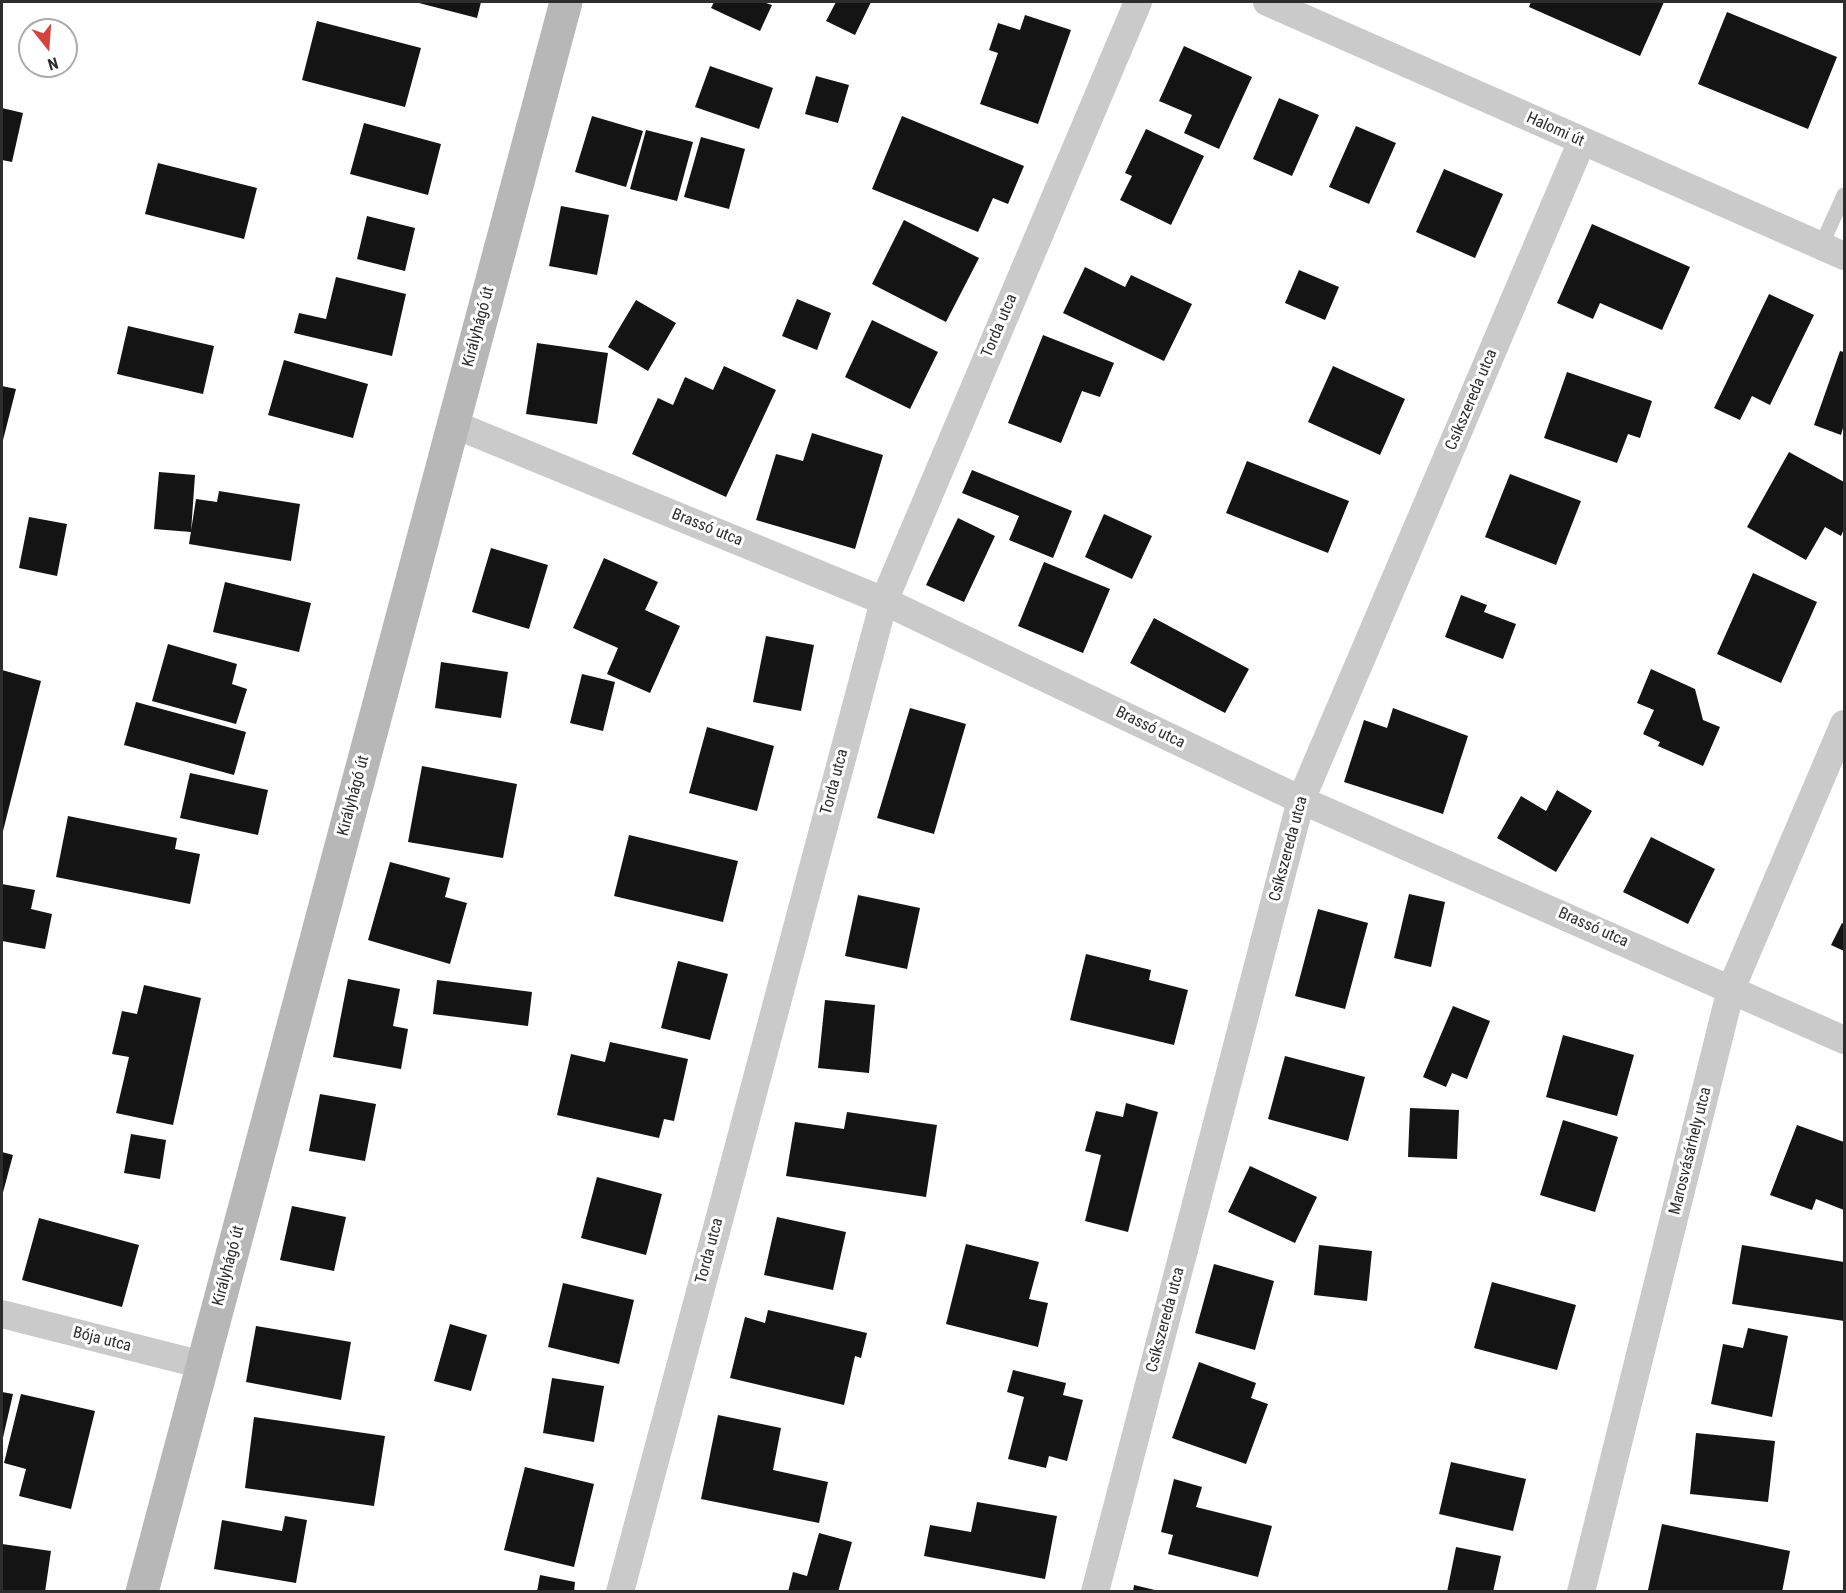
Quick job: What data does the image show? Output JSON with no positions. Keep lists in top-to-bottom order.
{
  "streets": {
    "street": [
      "Halomi út",
      "Torda utca",
      "Királyhágó út",
      "Csíkszereda utca",
      "Brassó utca",
      "Marosvásárhely utca",
      "Bója utca"
    ]
  },
  "crossings": [
    ["Halomi út", "Csíkszereda utca"],
    ["Torda utca", "Brassó utca"],
    ["Királyhágó út", "Brassó utca"],
    ["Királyhágó út", "Bója utca"],
    ["Csíkszereda utca", "Brassó utca"],
    ["Brassó utca", "Marosvásárhely utca"]
  ],
  "north": "bottom"
}
